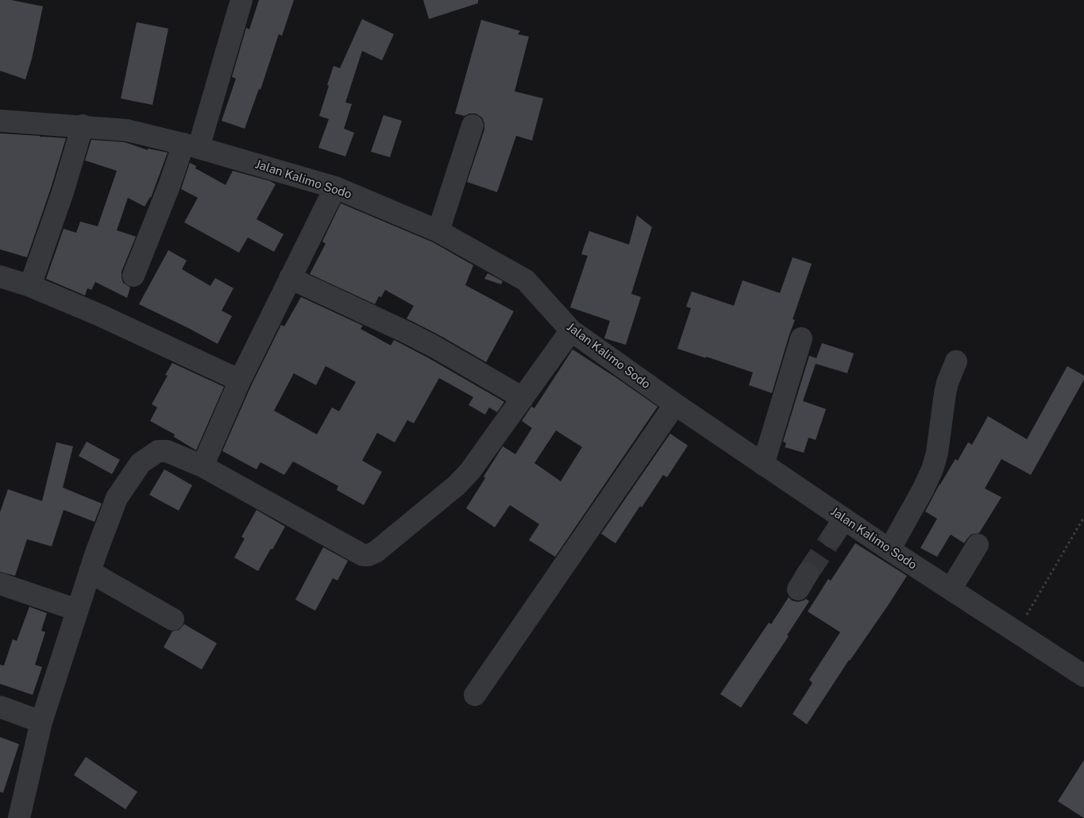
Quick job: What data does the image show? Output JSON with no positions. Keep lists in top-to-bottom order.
{
  "streets": {
    "street": ["Jalan Kalimo Sodo"]
  }
}
